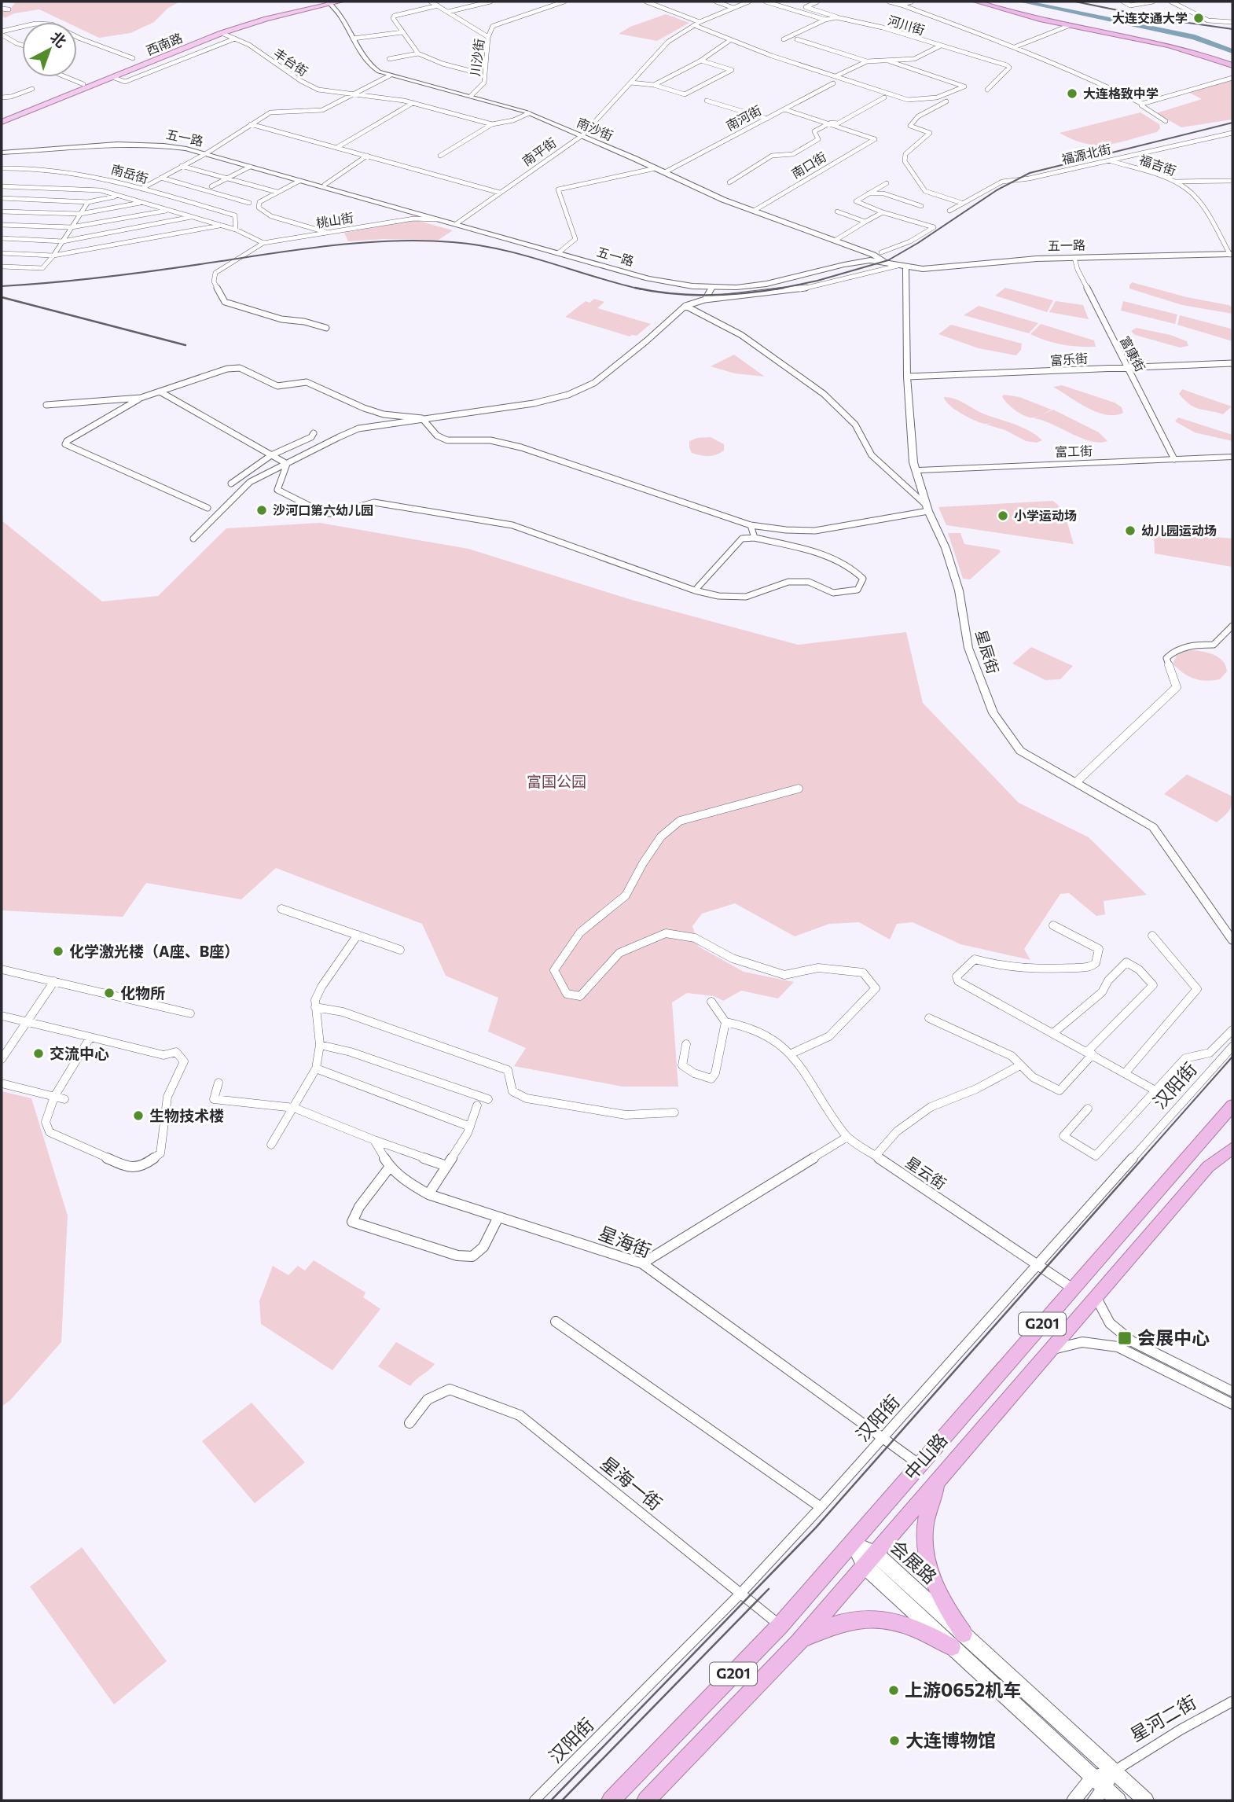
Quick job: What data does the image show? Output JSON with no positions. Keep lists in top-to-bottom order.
{
  "streets": {
    "highway": ["G201", "中山路"],
    "main road": ["西南路", "五一路"],
    "street": [
      "河川街",
      "川沙街",
      "丰台街",
      "南河街",
      "南沙街",
      "南平街",
      "福源北街",
      "南口街",
      "福吉街",
      "南岳街",
      "桃山街",
      "富康街",
      "富乐街",
      "富工街",
      "星辰街",
      "汉阳街",
      "星云街",
      "星海街",
      "星海一街",
      "星河二街"
    ]
  },
  "crossings": [
    ["西南路", "丰台街"],
    ["西南路", "南沙街"],
    ["川沙街", "南沙街"],
    ["南河街", "南沙街"],
    ["南沙街", "五一路"],
    ["南沙街", "南平街"],
    ["南沙街", "南口街"],
    ["五一路", "南平街"],
    ["五一路", "福吉街"],
    ["五一路", "桃山街"],
    ["五一路", "富康街"],
    ["五一路", "星辰街"],
    ["福源北街", "福吉街"],
    ["富康街", "富乐街"],
    ["富康街", "富工街"],
    ["富乐街", "星辰街"],
    ["富工街", "星辰街"],
    ["汉阳街", "星云街"],
    ["汉阳街", "星海街"],
    ["汉阳街", "星海一街"],
    ["星云街", "中山路"],
    ["星海街", "中山路"],
    ["中山路", "星海一街"]
  ],
  "parks": ["富国公园"],
  "places": {
    "other": [
      "大连交通大学",
      "大连格致中学",
      "沙河口第六幼儿园",
      "小学运动场",
      "幼儿园运动场",
      "化学激光楼（A座、B座）",
      "化物所",
      "交流中心",
      "生物技术楼",
      "上游0652机车",
      "大连博物馆"
    ],
    "transit": ["会展中心"]
  },
  "north": "top right"
}
